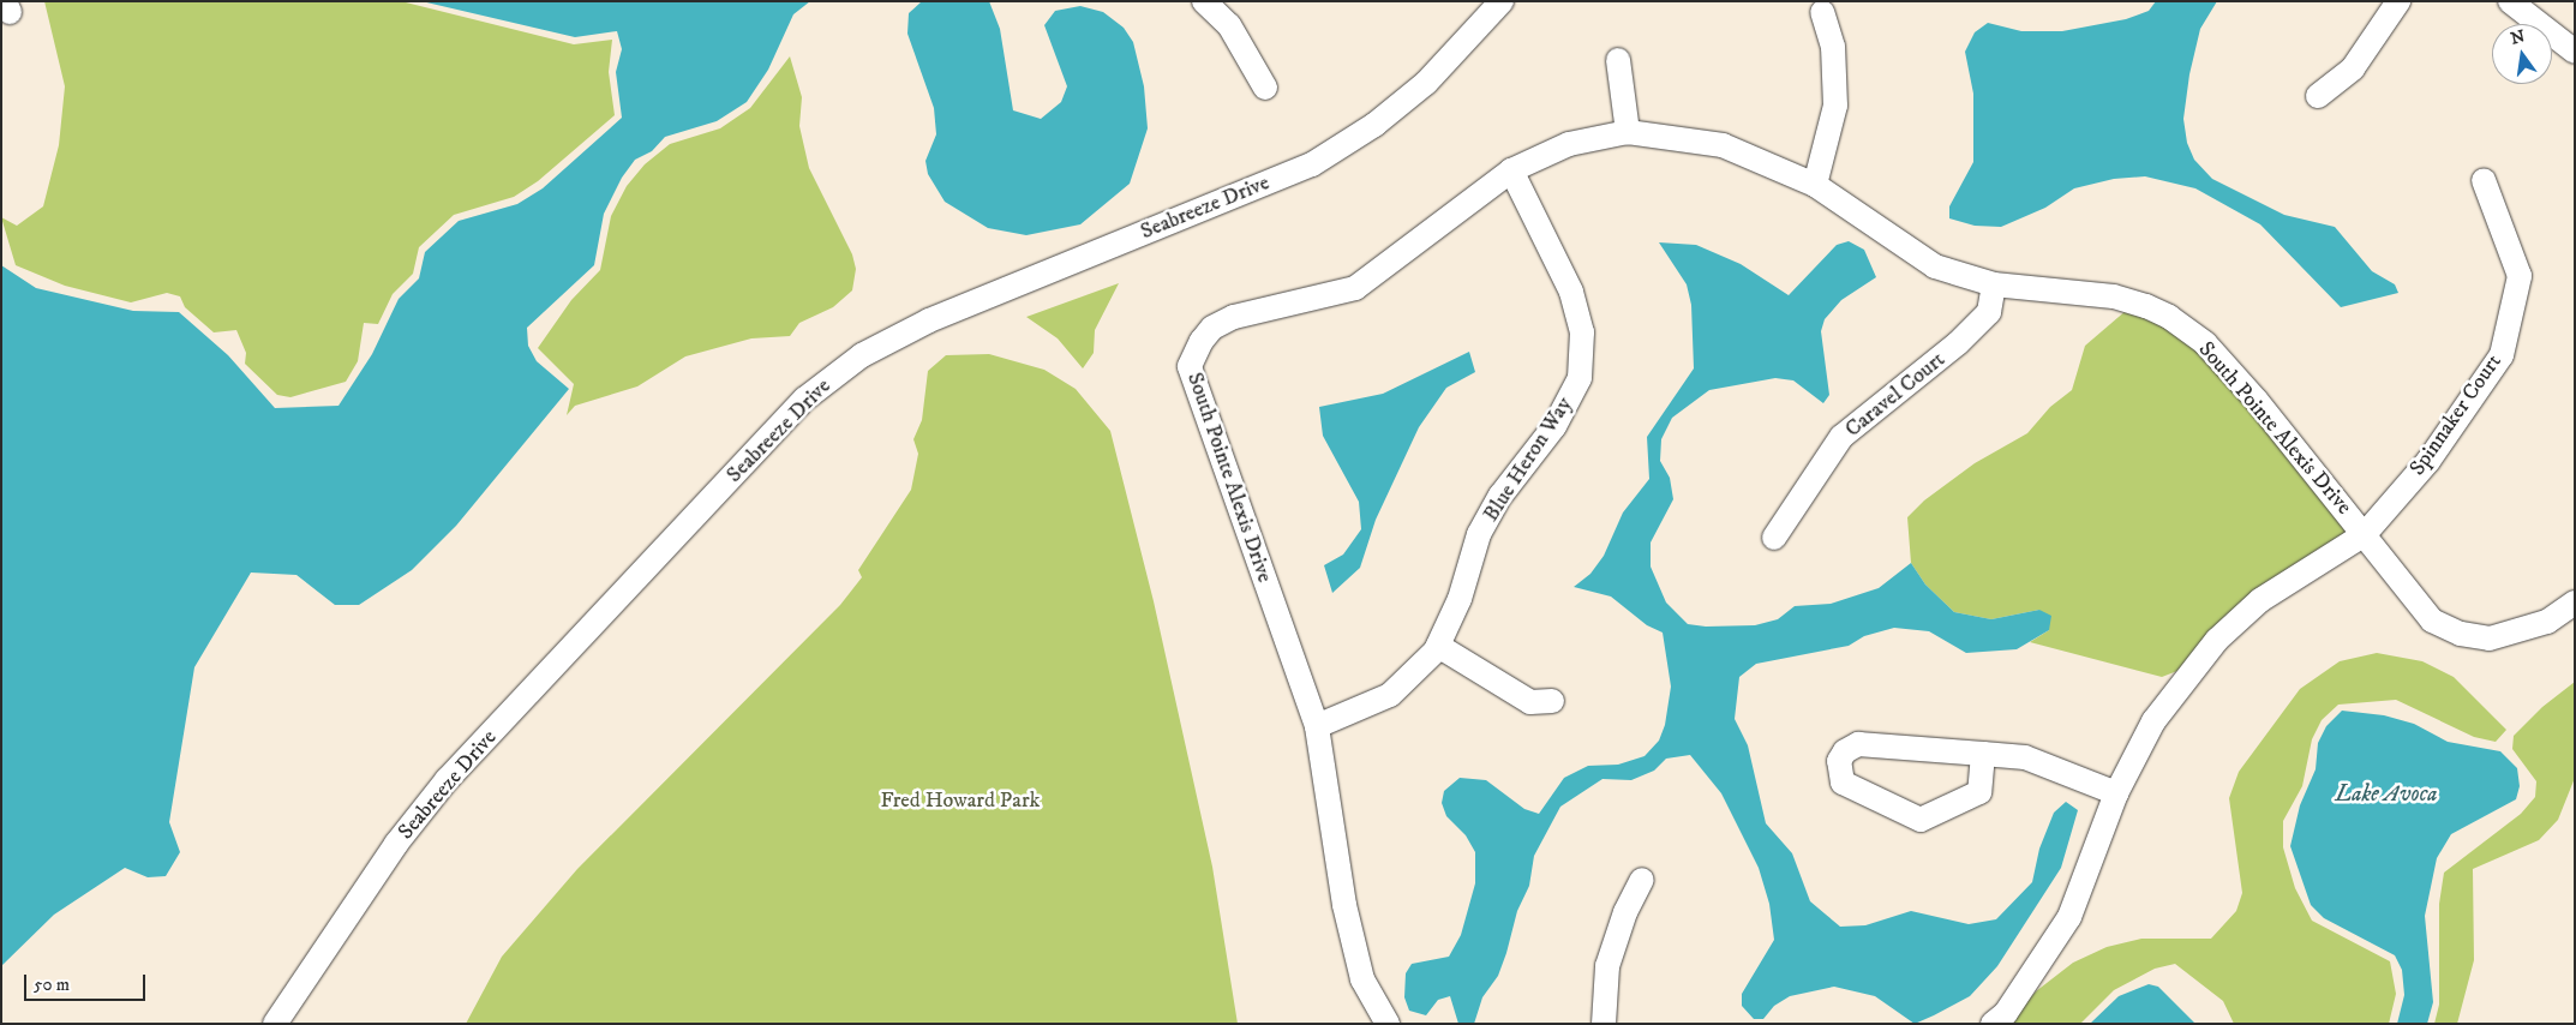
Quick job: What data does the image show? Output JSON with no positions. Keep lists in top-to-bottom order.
{
  "streets": {
    "street": [
      "Seabreeze Drive",
      "Caravel Court",
      "Spinnaker Court",
      "South Pointe Alexis Drive",
      "Blue Heron Way"
    ]
  },
  "crossings": [
    ["Caravel Court", "South Pointe Alexis Drive"],
    ["Spinnaker Court", "South Pointe Alexis Drive"],
    ["South Pointe Alexis Drive", "Blue Heron Way"]
  ],
  "water": ["Lake Avoca"],
  "parks": ["Fred Howard Park"],
  "scale_bar": "50 m",
  "north": "top"
}
